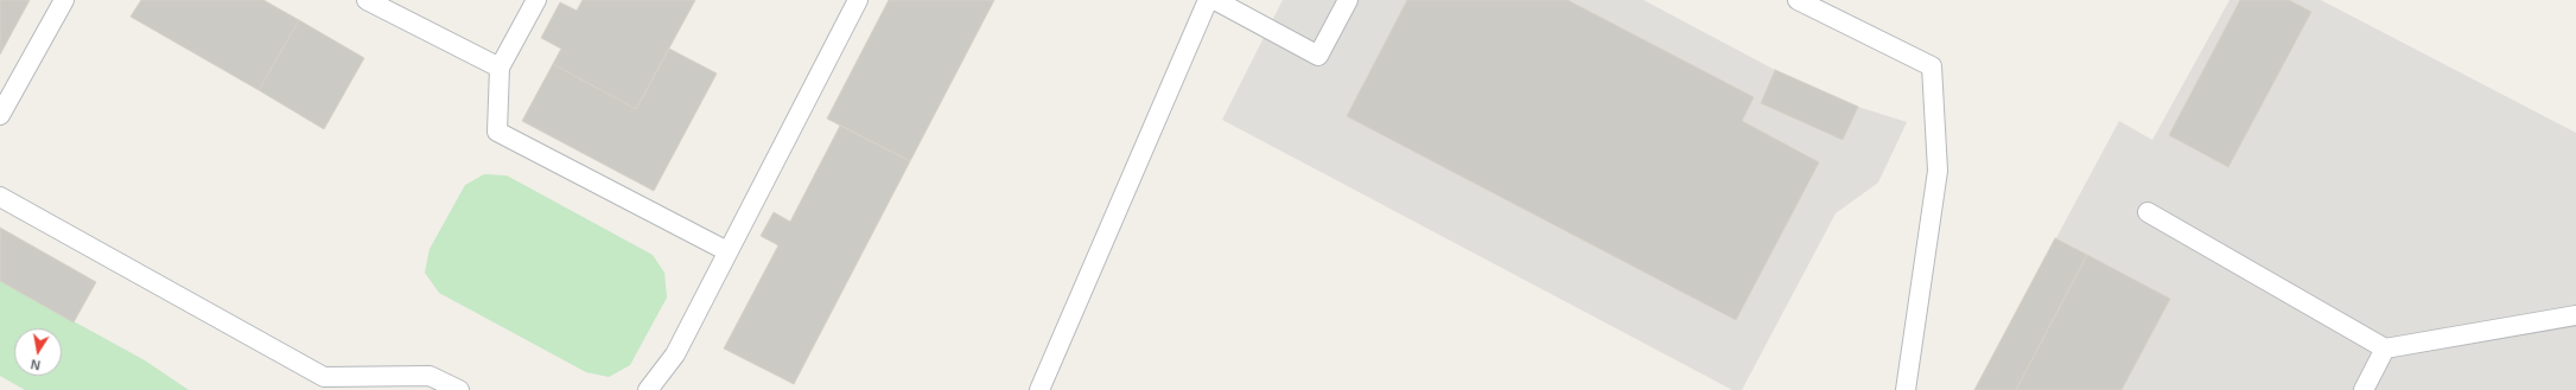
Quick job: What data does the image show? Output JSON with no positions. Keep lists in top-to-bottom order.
{
  "north": "bottom"
}
